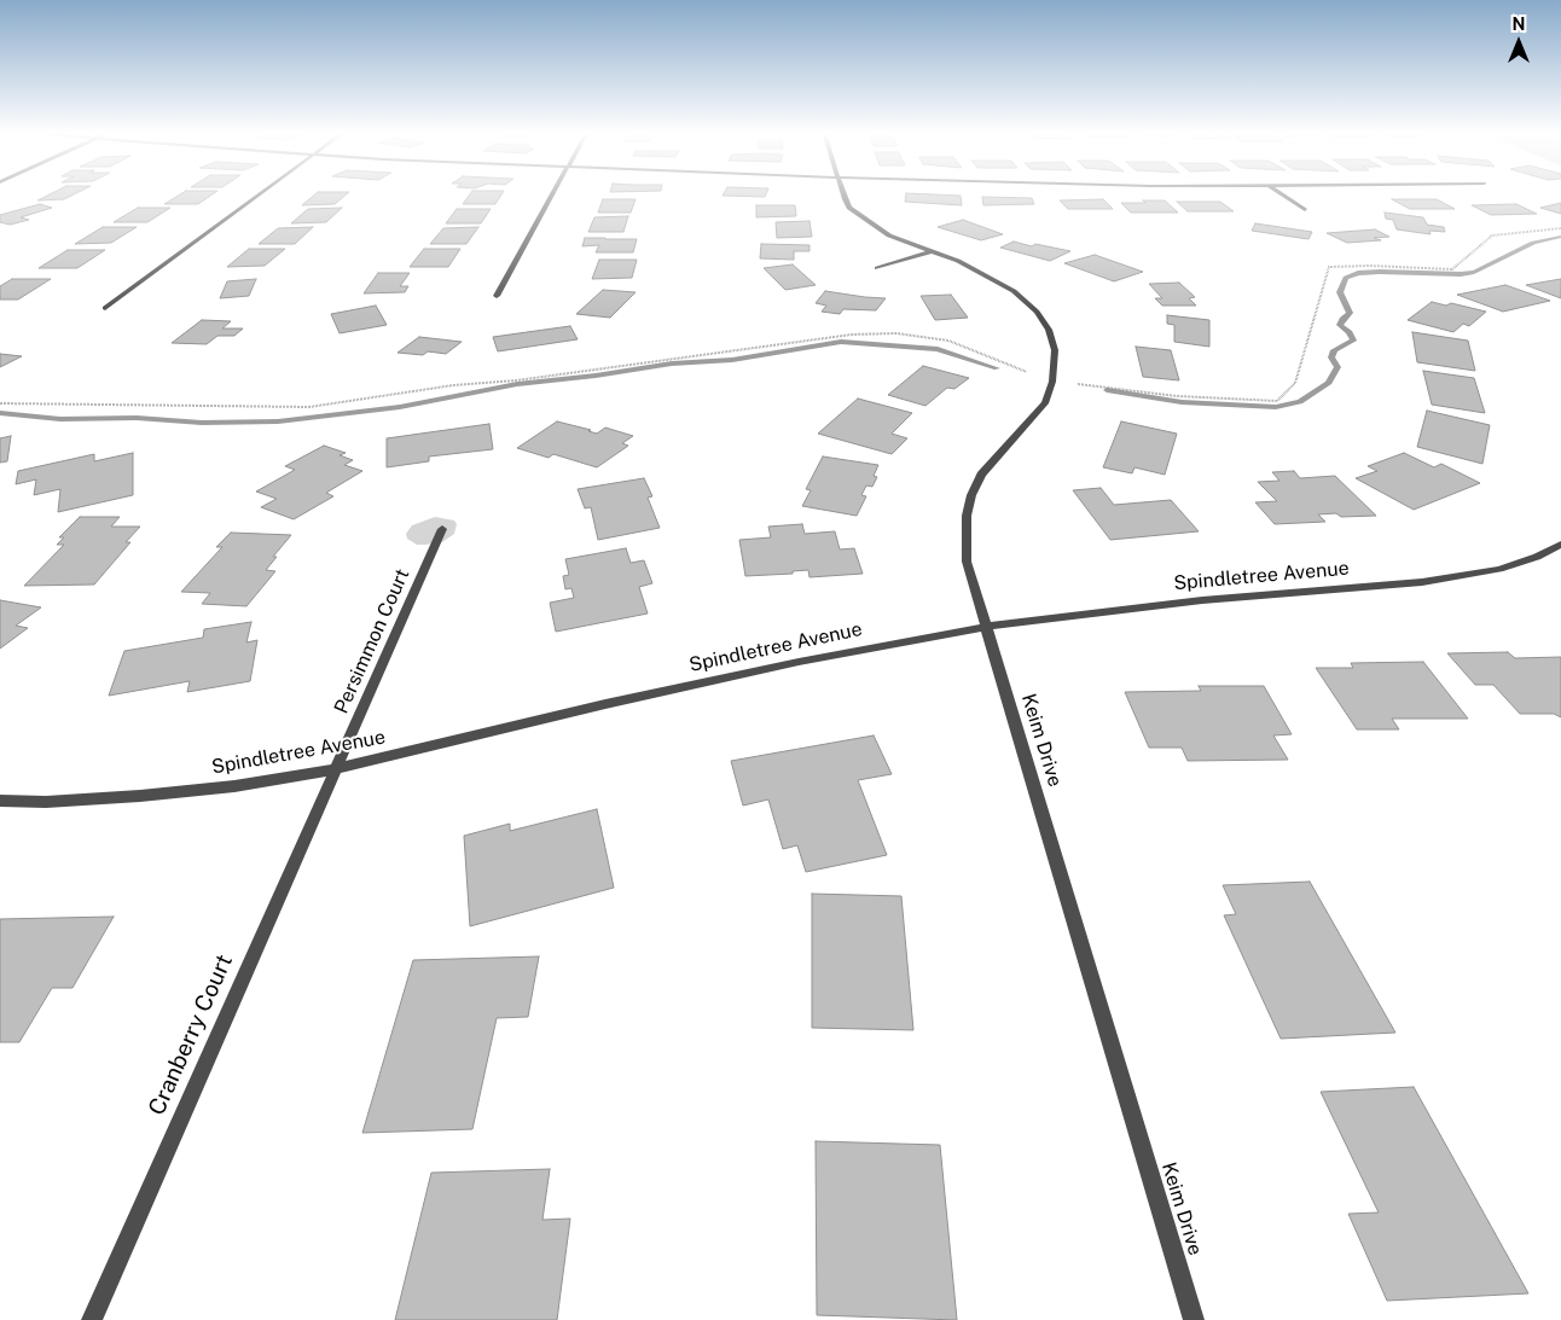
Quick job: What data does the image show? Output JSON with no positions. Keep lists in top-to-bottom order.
{
  "streets": {
    "street": [
      "Spindletree Avenue",
      "Persimmon Court",
      "Keim Drive",
      "Cranberry Court"
    ]
  },
  "crossings": [
    ["Spindletree Avenue", "Persimmon Court"],
    ["Spindletree Avenue", "Keim Drive"],
    ["Spindletree Avenue", "Cranberry Court"],
    ["Persimmon Court", "Cranberry Court"]
  ],
  "north": "top"
}
